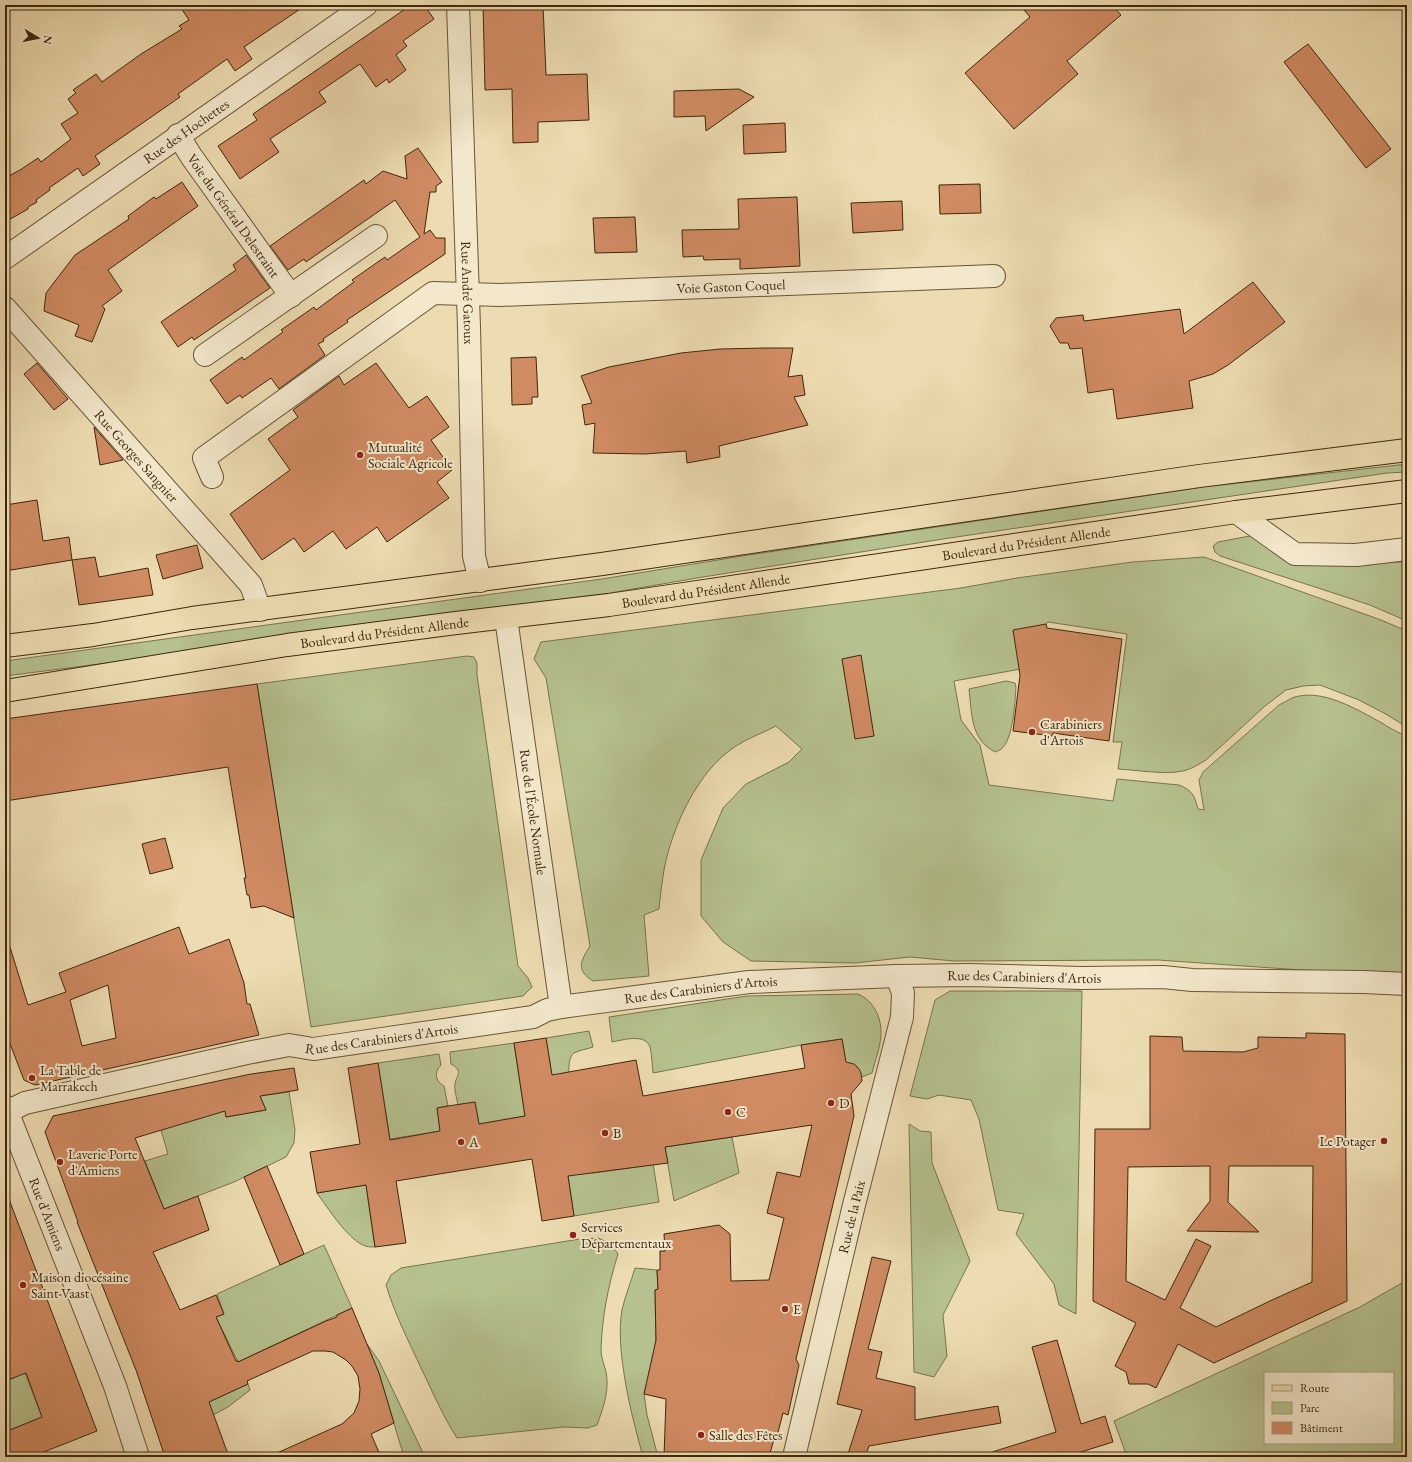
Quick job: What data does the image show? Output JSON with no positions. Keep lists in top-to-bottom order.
{
  "streets": {
    "main road": ["Boulevard du Président Allende"],
    "street": [
      "Rue des Hochettes",
      "Voie du Général Delestraint",
      "Voie Gaston Coquel",
      "Rue André Gatoux",
      "Rue Georges Sangnier",
      "Rue de l'École Normale",
      "Rue des Carabiniers d'Artois",
      "Rue d'Amiens",
      "Rue de la Paix"
    ]
  },
  "crossings": [
    ["Rue des Hochettes", "Voie du Général Delestraint"],
    ["Voie Gaston Coquel", "Rue André Gatoux"],
    ["Boulevard du Président Allende", "Rue de l'École Normale"],
    ["Rue de l'École Normale", "Rue des Carabiniers d'Artois"],
    ["Rue des Carabiniers d'Artois", "Rue d'Amiens"],
    ["Rue des Carabiniers d'Artois", "Rue de la Paix"]
  ],
  "places": [
    "Mutualité Sociale Agricole",
    "Carabiniers d'Artois",
    "La Table de Marrakech",
    "D",
    "C",
    "B",
    "Le Potager",
    "A",
    "Laverie Porte d'Amiens",
    "Services Départementaux",
    "Maison diocésaine Saint-Vaast",
    "E",
    "Salle des Fêtes"
  ],
  "legend": ["Route", "Parc", "Bâtiment"],
  "north": "right"
}
